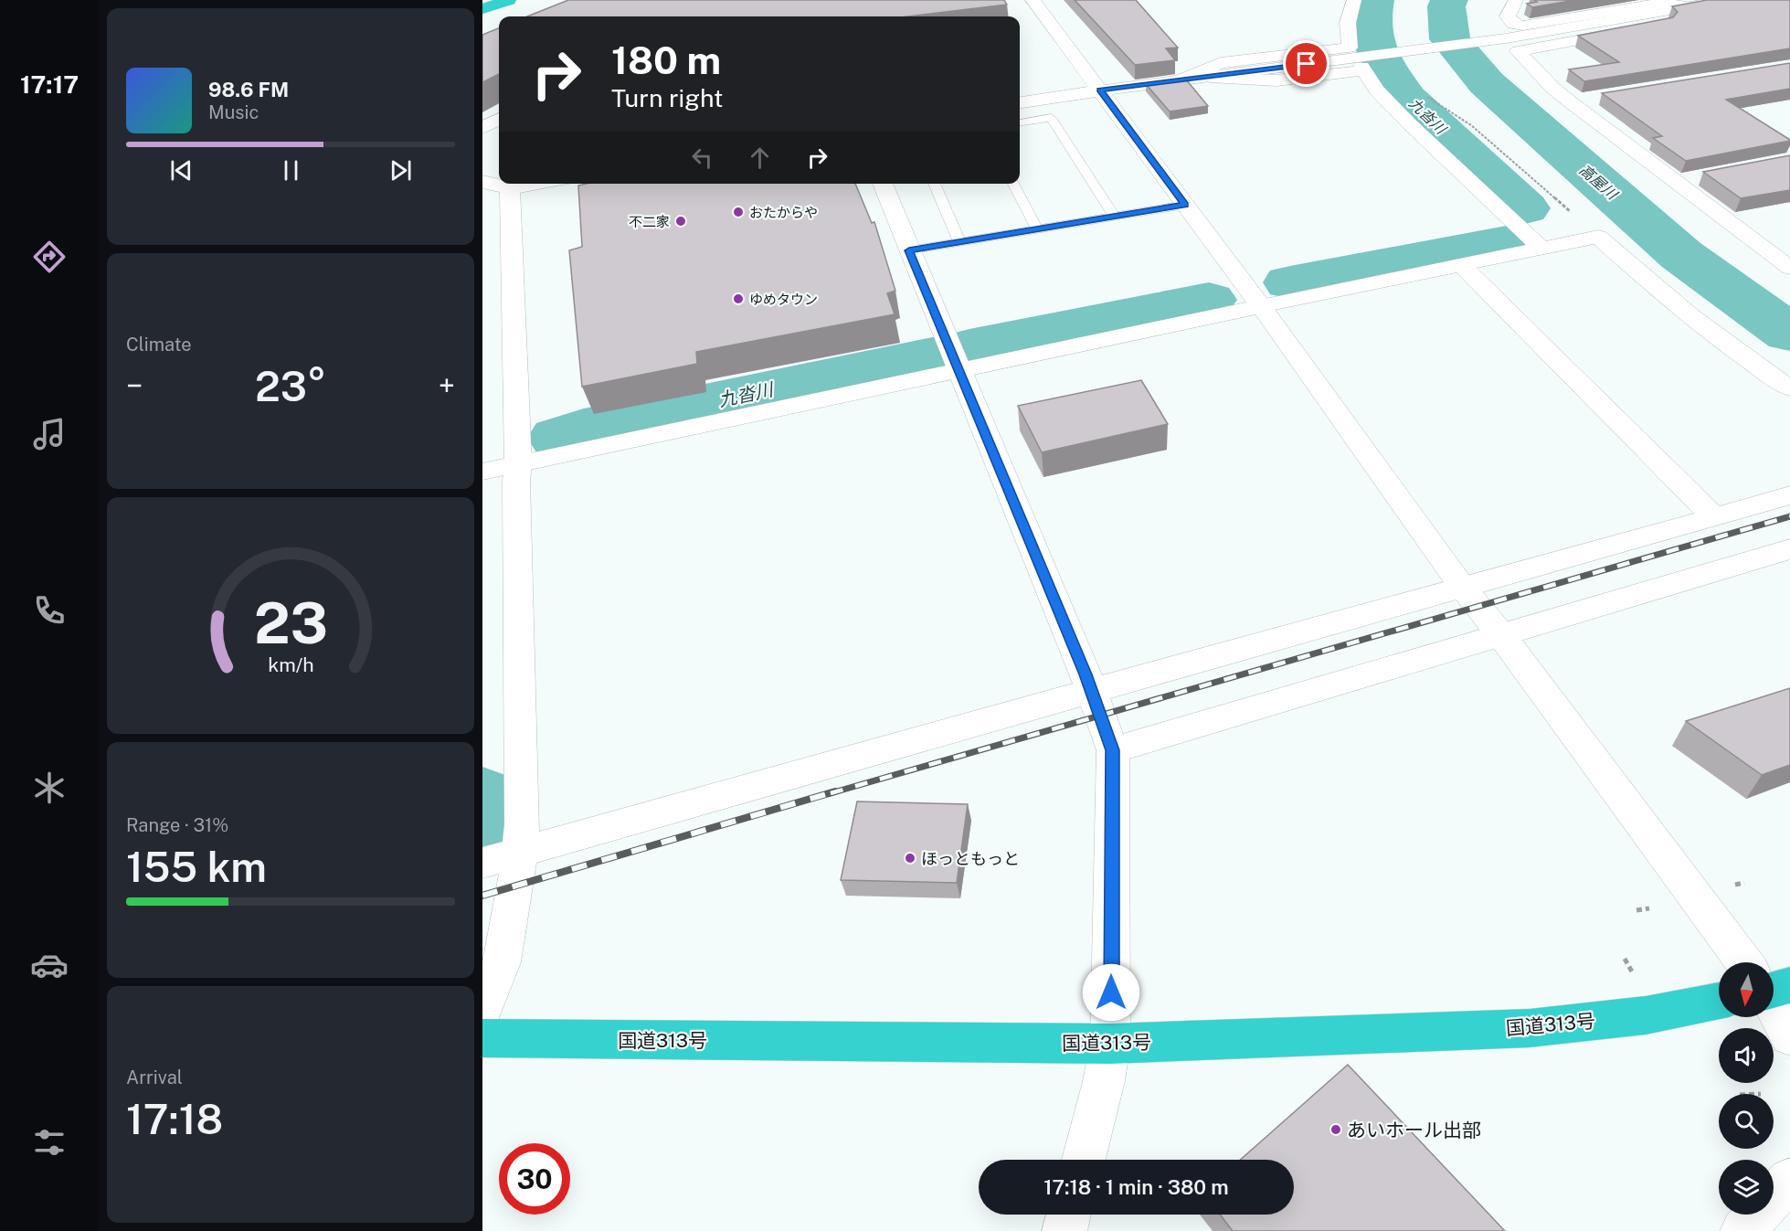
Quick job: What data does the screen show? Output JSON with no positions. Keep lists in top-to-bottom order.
{
  "streets": {
    "highway": ["国道313号"]
  },
  "water": ["九沓川", "高屋川"],
  "places": [
    "おたからや",
    "不二家",
    "ゆめタウン",
    "ほっともっと",
    "あいホール出部"
  ],
  "north": "bottom",
  "page": {
    "tabs": "17:17",
    "turn": ["180 m", "Turn right"],
    "song": ["98.6 FM", "Music"],
    "tile": [
      "Climate",
      ["Range · 31%", "155 km"],
      ["Arrival", "17:18"]
    ],
    "heat": ["−", "23°", "+"],
    "limit": "30",
    "trip": "17:18 · 1 min · 380 m",
    "gauge": ["23", "km/h"]
  }
}
